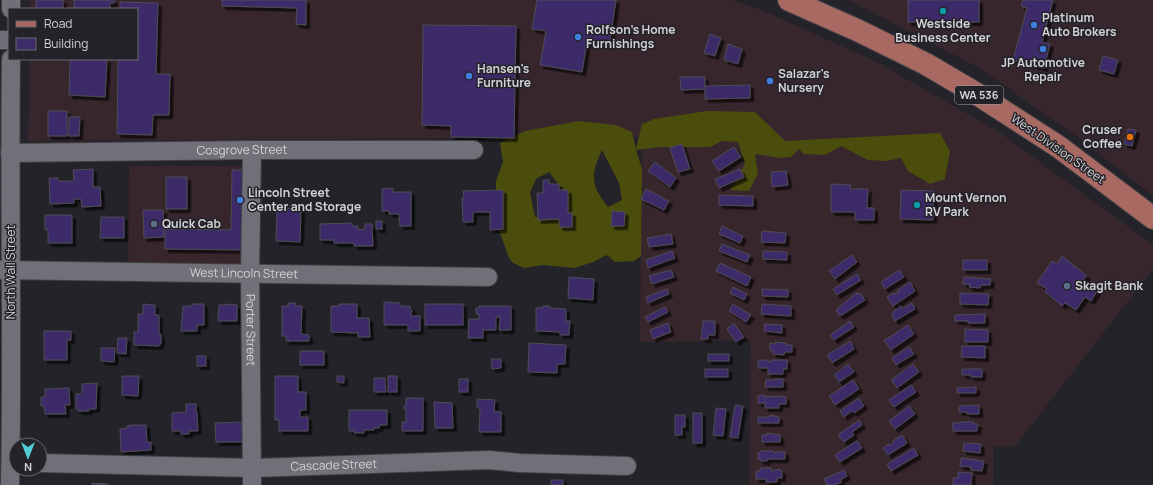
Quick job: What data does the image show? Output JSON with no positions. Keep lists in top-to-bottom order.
{
  "streets": {
    "main road": ["WA 536", "West Division Street"],
    "street": [
      "Cosgrove Street",
      "North Wall Street",
      "West Lincoln Street",
      "Porter Street",
      "Cascade Street"
    ]
  },
  "crossings": [
    ["Cosgrove Street", "North Wall Street"],
    ["Cosgrove Street", "Porter Street"],
    ["North Wall Street", "West Lincoln Street"],
    ["West Lincoln Street", "Porter Street"],
    ["Porter Street", "Cascade Street"]
  ],
  "places": [
    "Westside Business Center",
    "Platinum Auto Brokers",
    "Rolfson’s Home Furnishings",
    "JP Automotive Repair",
    "Hansen's Furniture",
    "Salazar's Nursery",
    "Cruser Coffee",
    "Lincoln Street Center and Storage",
    "Mount Vernon RV Park",
    "Quick Cab",
    "Skagit Bank"
  ],
  "legend": ["Road", "Building"],
  "north": "bottom"
}
